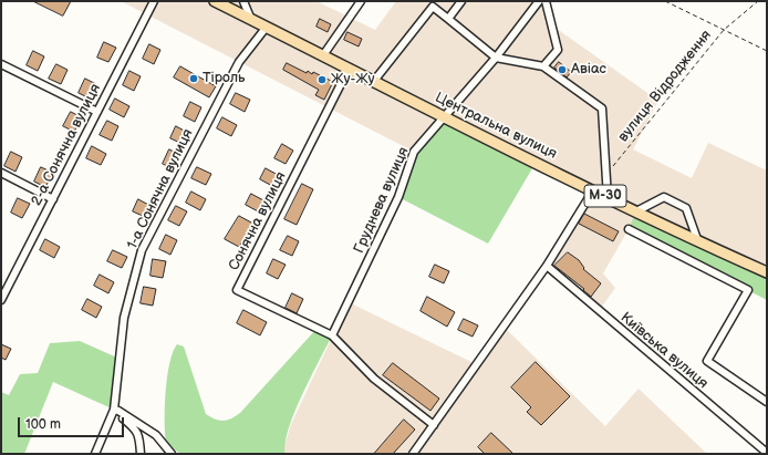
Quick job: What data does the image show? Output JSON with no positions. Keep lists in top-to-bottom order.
{
  "streets": {
    "highway": ["Центральна вулиця", "М-30"],
    "street": [
      "2-а Сонячна вулиця",
      "1-а Сонячна вулиця",
      "Груднева вулиця",
      "Сонячна вулиця",
      "Київська вулиця"
    ],
    "path": ["вулиця Відродження"]
  },
  "crossings": [
    ["Центральна вулиця", "1-а Сонячна вулиця"],
    ["Центральна вулиця", "Груднева вулиця"],
    ["Центральна вулиця", "Сонячна вулиця"],
    ["Груднева вулиця", "Сонячна вулиця"]
  ],
  "places": ["Авіас", "Тіроль", "Жу-Жу"],
  "scale_bar": "100 m"
}
